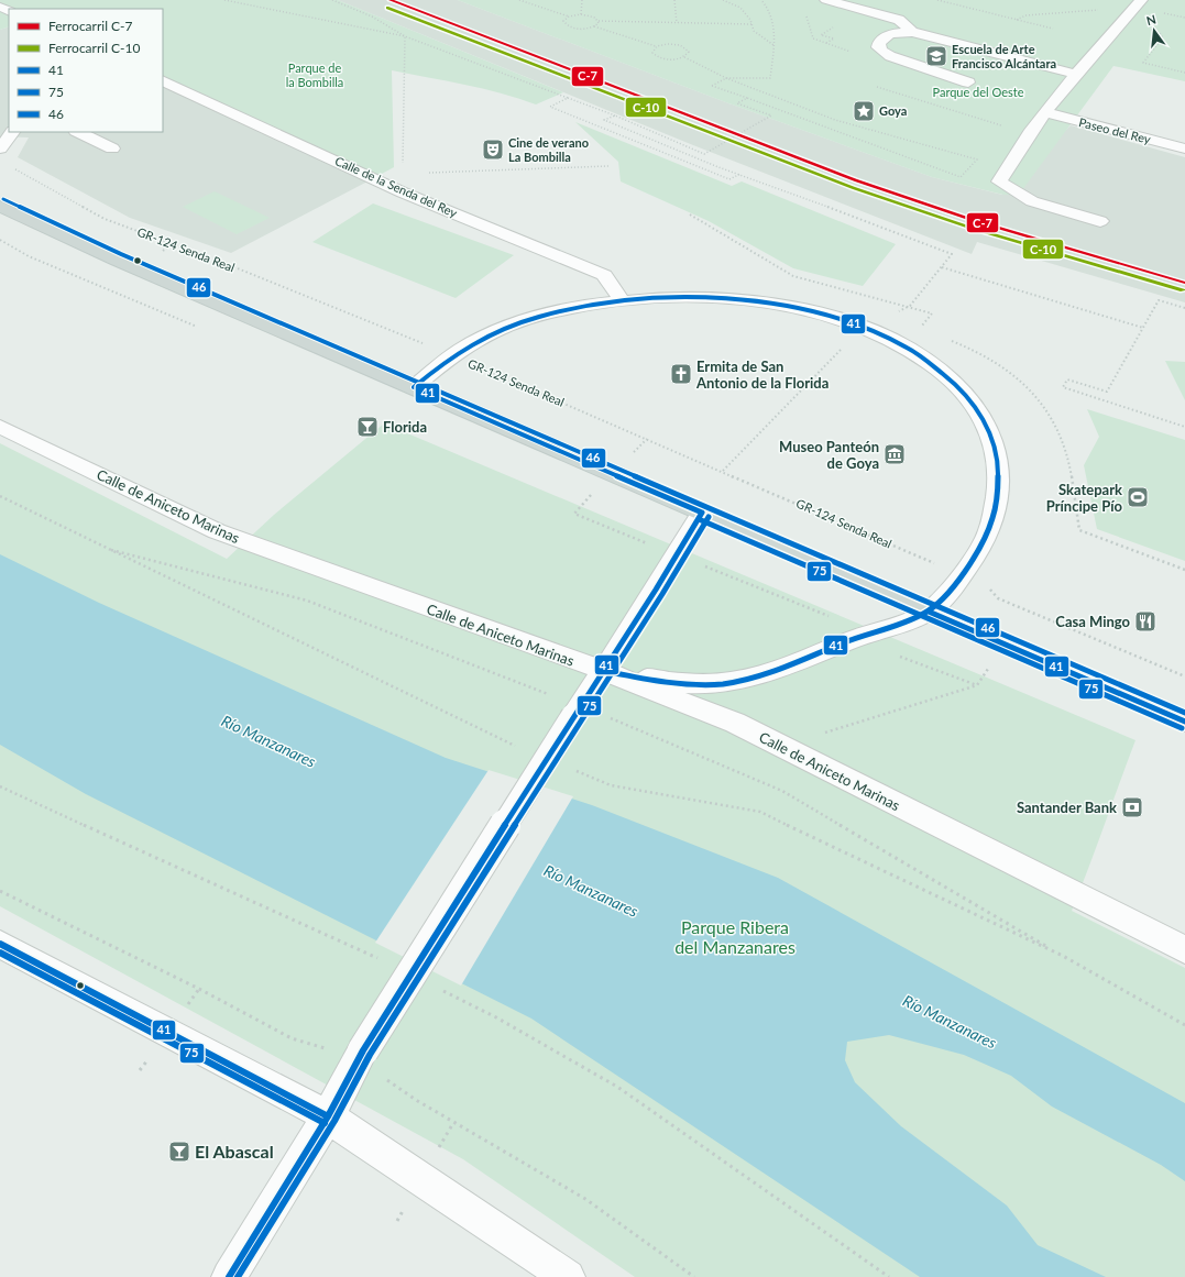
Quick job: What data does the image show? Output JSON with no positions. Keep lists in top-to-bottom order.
{
  "streets": {
    "street": ["Paseo del Rey", "Calle de la Senda del Rey", "Calle de Aniceto Marinas"],
    "path": ["GR-124 Senda Real"]
  },
  "water": ["Río Manzanares"],
  "parks": ["Parque de la Bombilla", "Parque del Oeste", "Parque Ribera del Manzanares"],
  "places": {
    "school or university": ["Escuela de Arte Francisco Alcántara"],
    "place": ["Goya"],
    "theatre": ["Cine de verano La Bombilla"],
    "church": ["Ermita de San Antonio de la Florida"],
    "bar": ["Florida", "El Abascal"],
    "museum": ["Museo Panteón de Goya"],
    "sports": ["Skatepark Príncipe Pío"],
    "restaurant": ["Casa Mingo"],
    "bank": ["Santander Bank"]
  },
  "lines": [
    "rail line C-7",
    "rail line C-10",
    "transit line 46",
    "transit line 41",
    "transit line 75"
  ],
  "legend": [
    "Ferrocarril C-7",
    "Ferrocarril C-10",
    "41",
    "75",
    "46"
  ],
  "north": "top"
}
